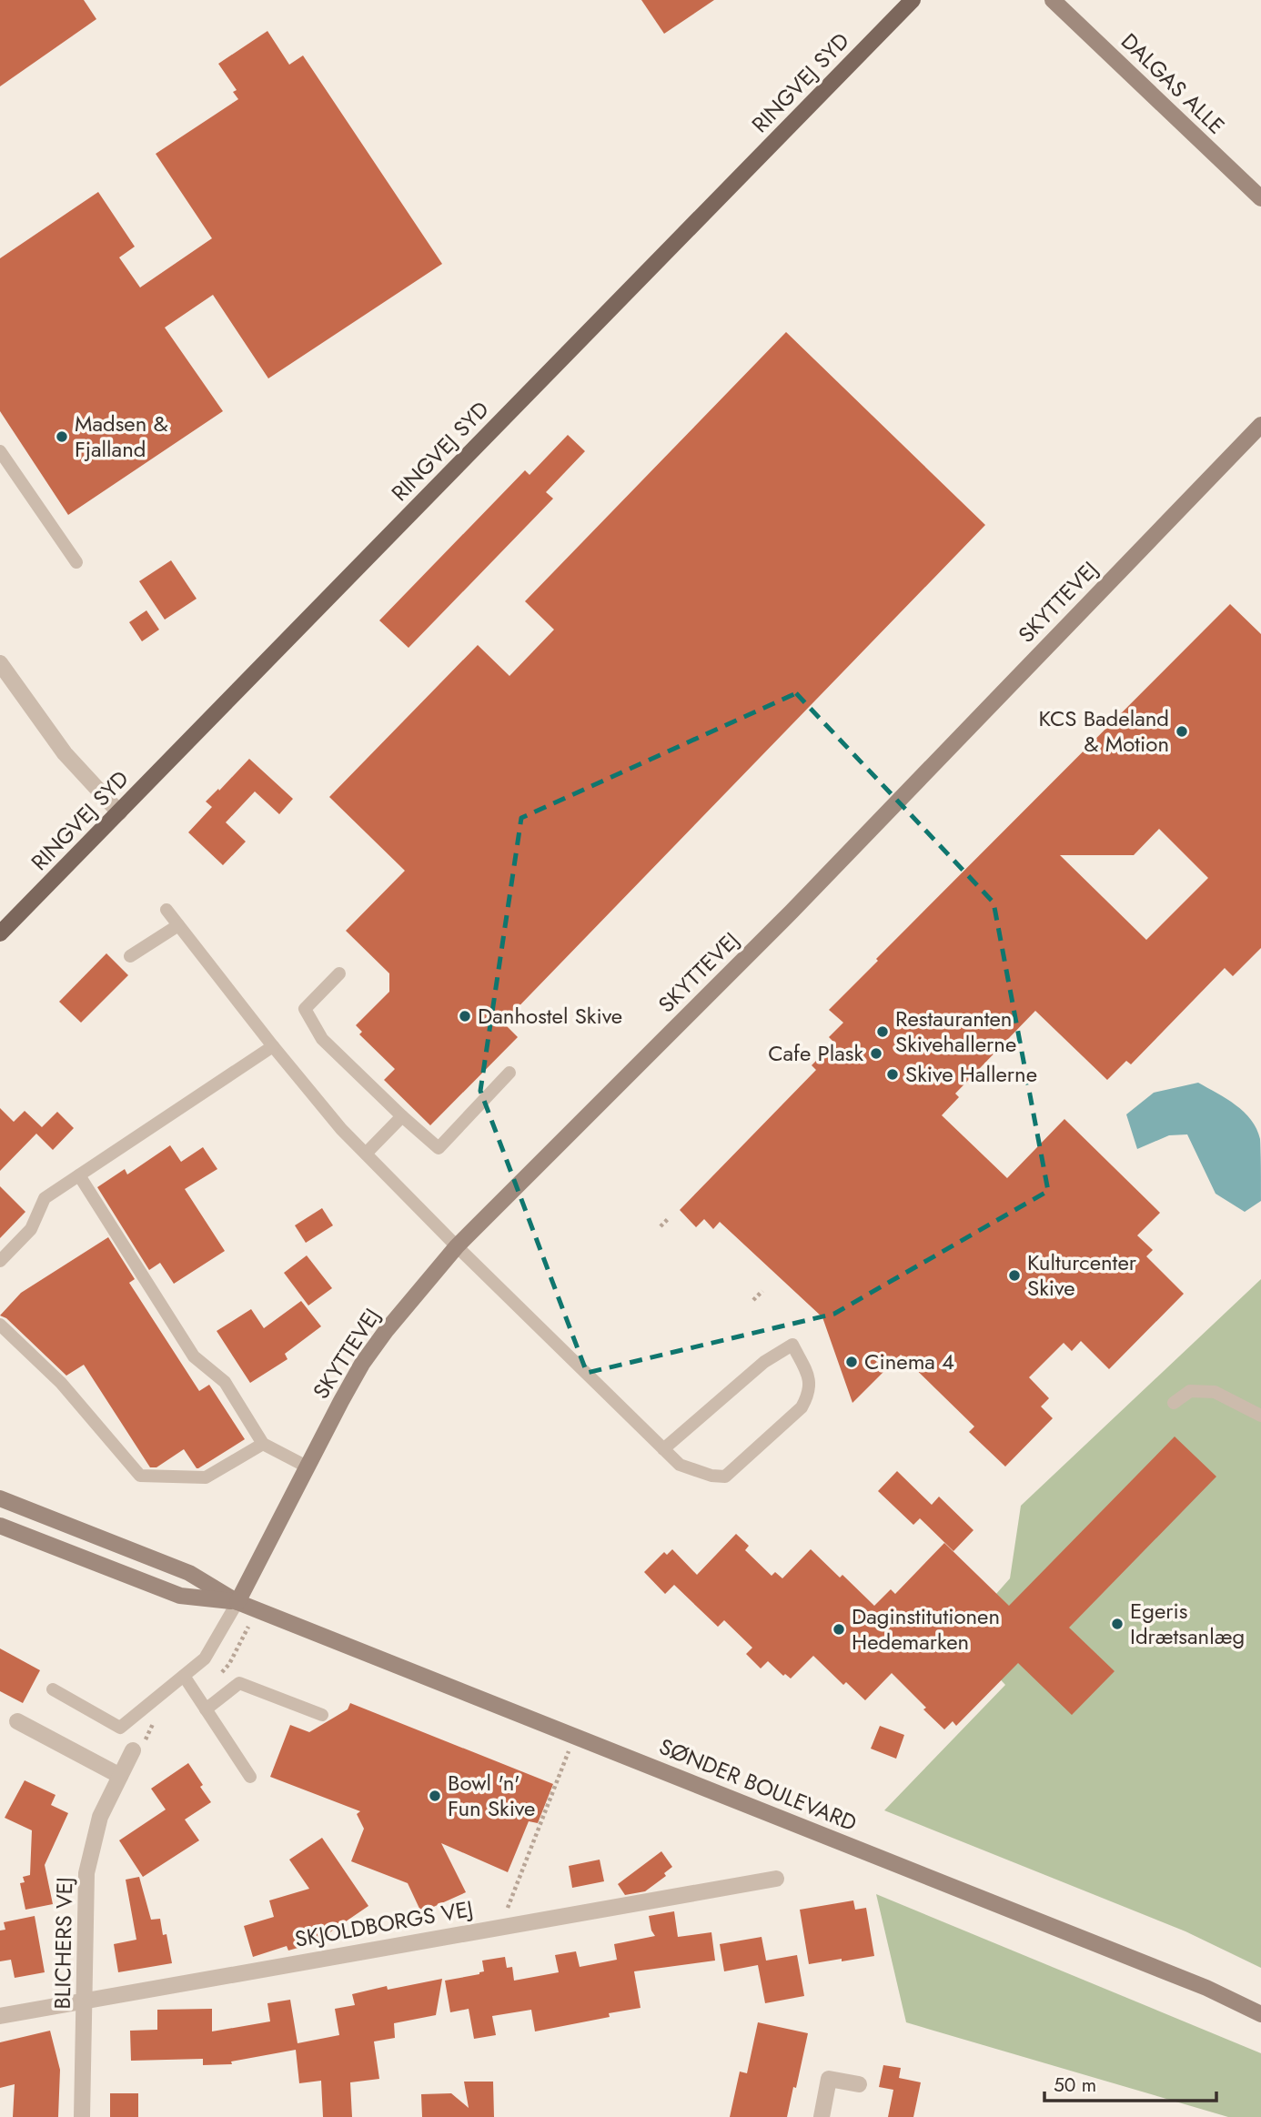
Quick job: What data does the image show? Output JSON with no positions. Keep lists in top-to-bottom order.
{
  "streets": {
    "main road": ["RINGVEJ SYD"],
    "street": [
      "DALGAS ALLE",
      "SKYTTEVEJ",
      "SØNDER BOULEVARD",
      "SKJOLDBORGS VEJ",
      "BLICHERS VEJ"
    ]
  },
  "crossings": [
    ["SKYTTEVEJ", "SØNDER BOULEVARD"],
    ["SKJOLDBORGS VEJ", "BLICHERS VEJ"]
  ],
  "places": [
    "Madsen & Fjalland",
    "KCS Badeland & Motion",
    "Danhostel Skive",
    "Restauranten Skivehallerne",
    "Cafe Plask",
    "Skive Hallerne",
    "Kulturcenter Skive",
    "Cinema 4",
    "Egeris Idrætsanlæg",
    "Daginstitutionen Hedemarken",
    "Bowl 'n' Fun Skive"
  ],
  "scale_bar": "50 m"
}
